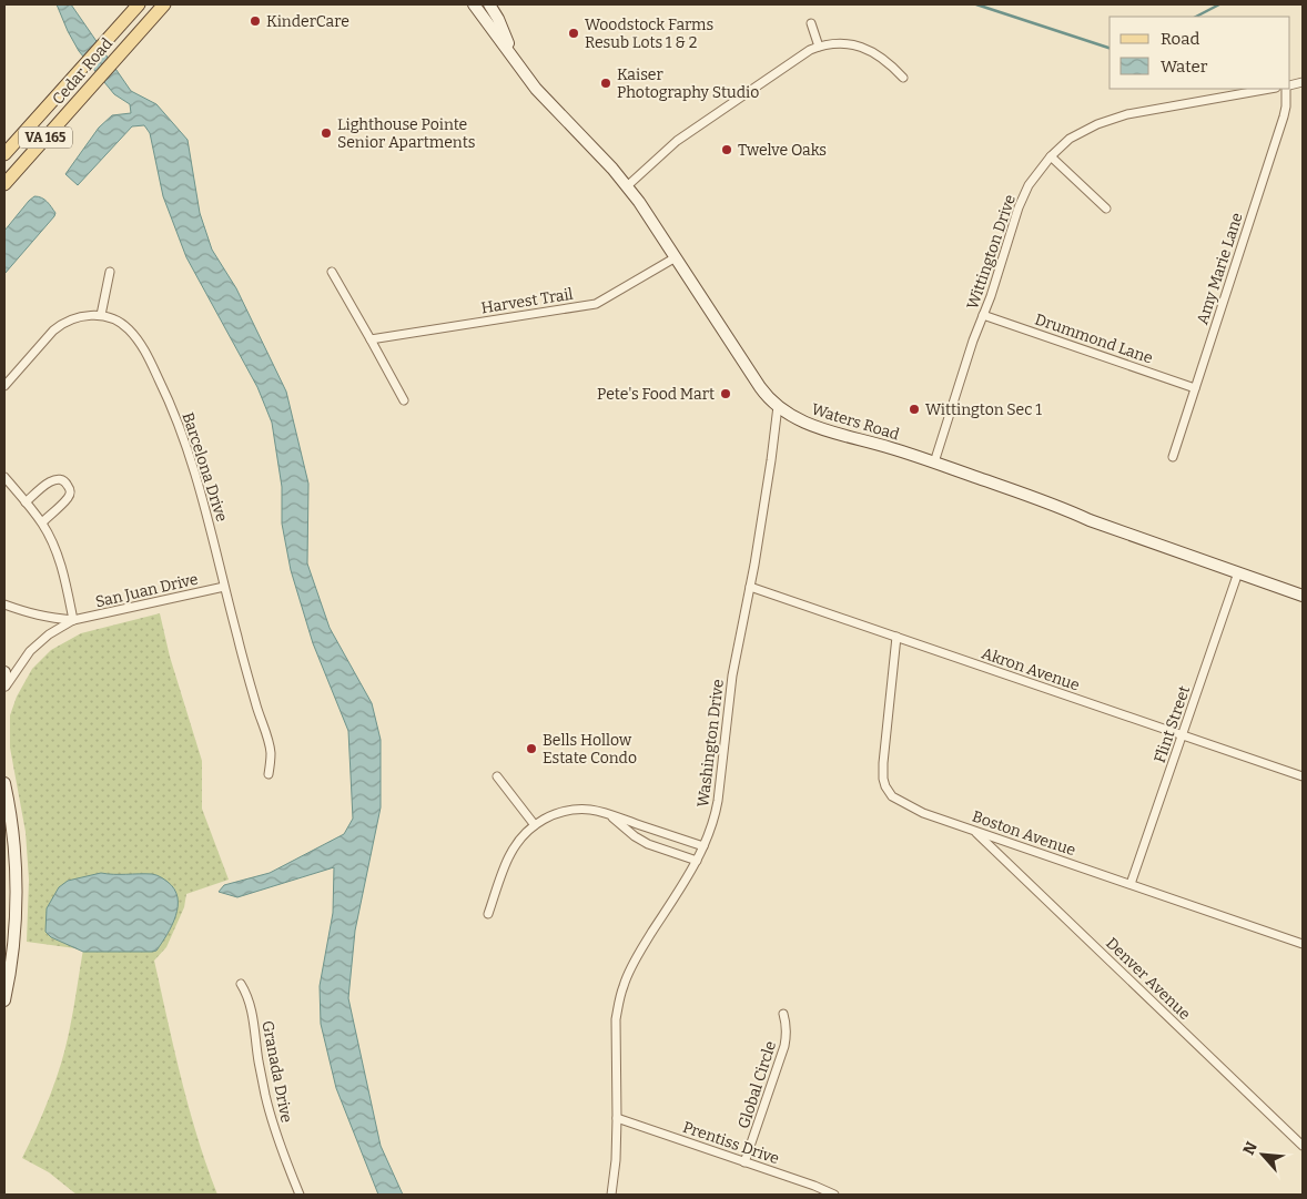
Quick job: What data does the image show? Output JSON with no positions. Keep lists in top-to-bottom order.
{
  "streets": {
    "main road": ["Cedar Road", "VA 165"],
    "street": [
      "Wittington Drive",
      "Amy Marie Lane",
      "Harvest Trail",
      "Drummond Lane",
      "Waters Road",
      "Barcelona Drive",
      "San Juan Drive",
      "Akron Avenue",
      "Flint Street",
      "Washington Drive",
      "Boston Avenue",
      "Denver Avenue",
      "Granada Drive",
      "Global Circle",
      "Prentiss Drive"
    ]
  },
  "crossings": [
    ["Wittington Drive", "Drummond Lane"],
    ["Wittington Drive", "Waters Road"],
    ["Amy Marie Lane", "Drummond Lane"],
    ["Harvest Trail", "Waters Road"],
    ["Waters Road", "Flint Street"],
    ["Waters Road", "Washington Drive"],
    ["Barcelona Drive", "San Juan Drive"],
    ["Akron Avenue", "Flint Street"],
    ["Akron Avenue", "Washington Drive"],
    ["Akron Avenue", "Boston Avenue"],
    ["Flint Street", "Boston Avenue"],
    ["Washington Drive", "Prentiss Drive"],
    ["Boston Avenue", "Denver Avenue"],
    ["Global Circle", "Prentiss Drive"]
  ],
  "places": [
    "KinderCare",
    "Woodstock Farms Resub Lots 1 & 2",
    "Kaiser Photography Studio",
    "Lighthouse Pointe Senior Apartments",
    "Twelve Oaks",
    "Pete's Food Mart",
    "Wittington Sec 1",
    "Bells Hollow Estate Condo"
  ],
  "legend": ["Road", "Water"],
  "north": "top left"
}
